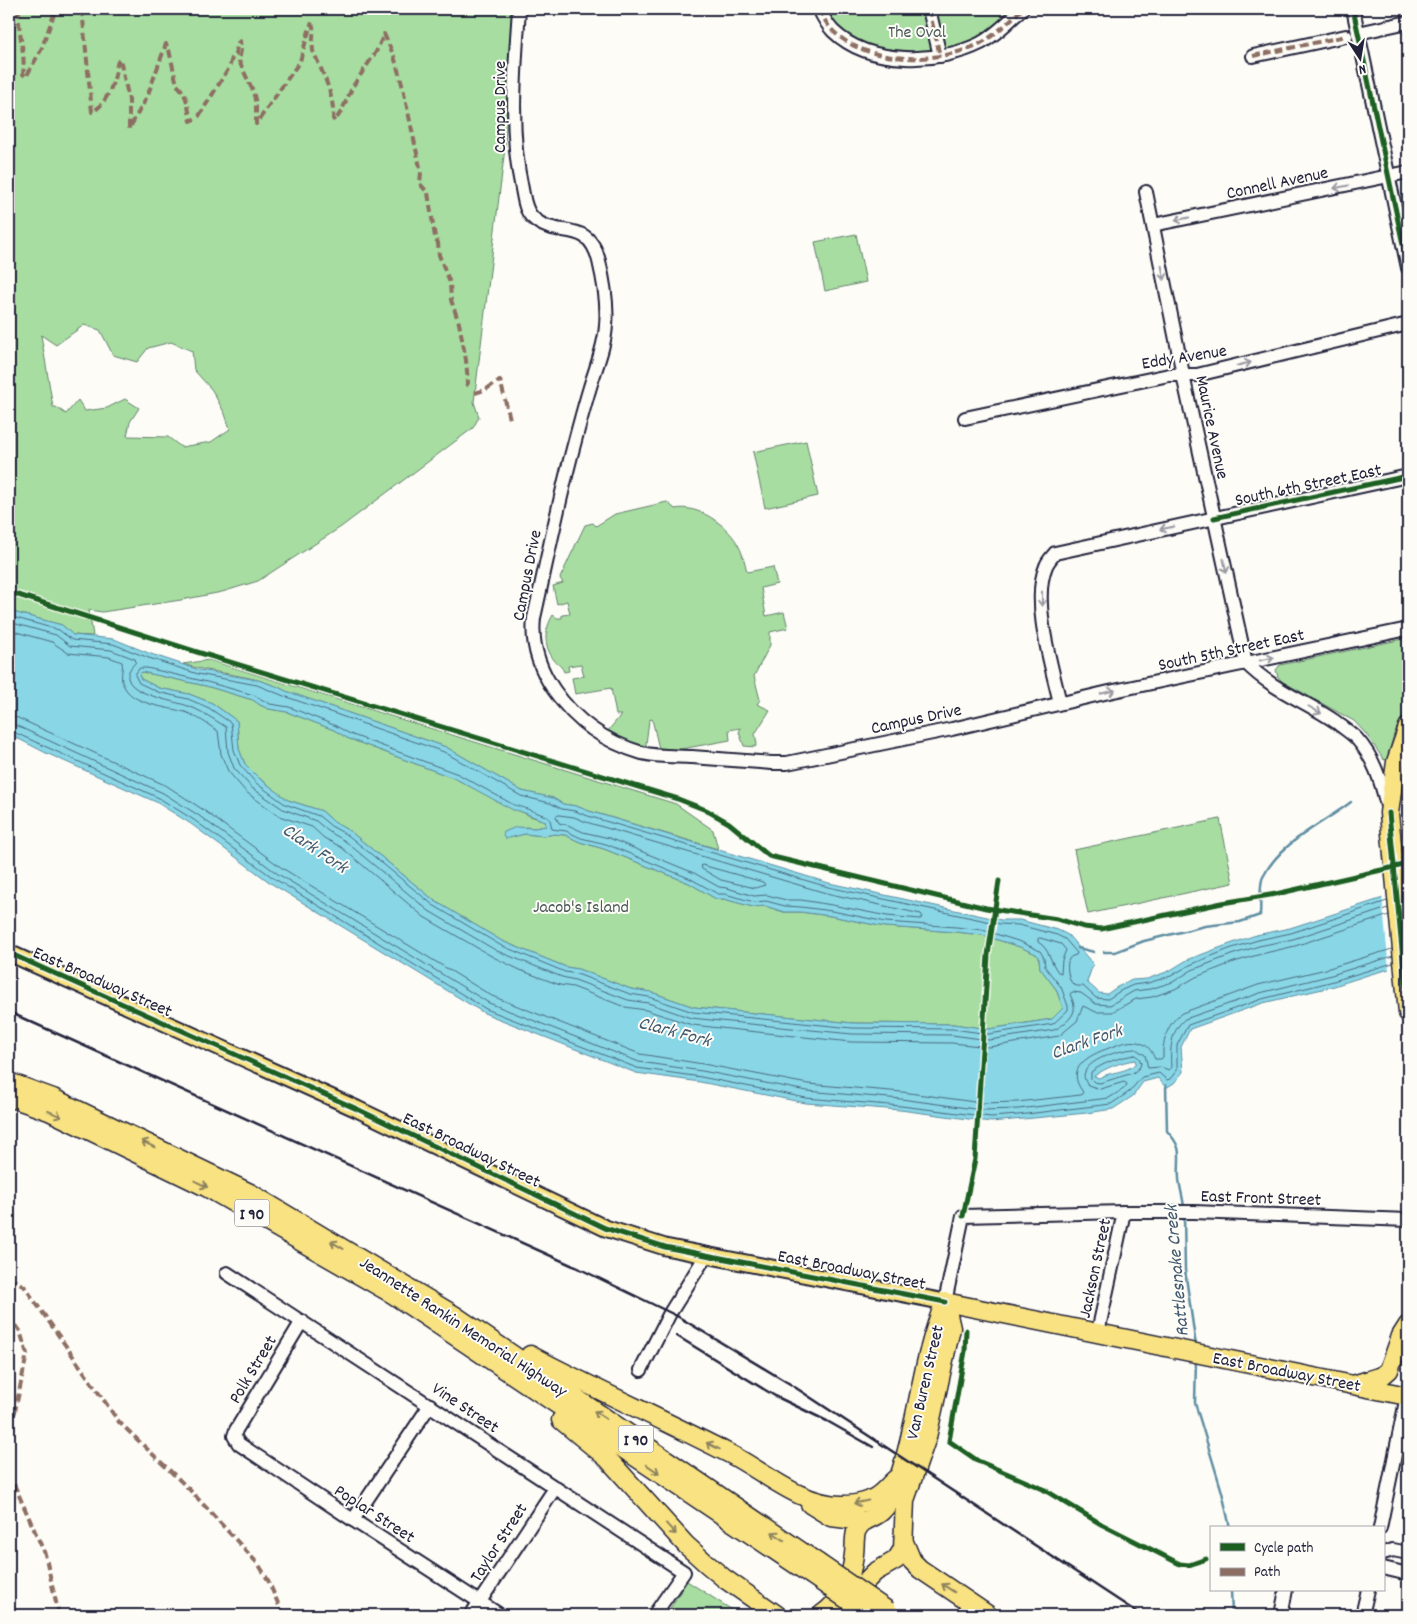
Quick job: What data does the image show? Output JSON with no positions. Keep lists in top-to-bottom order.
{
  "streets": {
    "highway": [
      "East Broadway Street",
      "I 90",
      "Jeannette Rankin Memorial Highway",
      "Van Buren Street"
    ],
    "street": [
      "Campus Drive",
      "Connell Avenue",
      "Eddy Avenue",
      "Maurice Avenue",
      "South 6th Street East",
      "South 5th Street East",
      "East Front Street",
      "Jackson Street",
      "Polk Street",
      "Vine Street",
      "Poplar Street",
      "Taylor Street"
    ]
  },
  "crossings": [
    ["Campus Drive", "South 6th Street East"],
    ["Campus Drive", "South 5th Street East"],
    ["Connell Avenue", "Maurice Avenue"],
    ["Eddy Avenue", "Maurice Avenue"],
    ["Maurice Avenue", "South 6th Street East"],
    ["Maurice Avenue", "South 5th Street East"],
    ["South 6th Street East", "South 5th Street East"],
    ["East Broadway Street", "East Front Street"],
    ["East Broadway Street", "Jackson Street"],
    ["East Broadway Street", "Van Buren Street"],
    ["East Front Street", "Jackson Street"],
    ["East Front Street", "Van Buren Street"],
    ["Polk Street", "Vine Street"],
    ["Polk Street", "Poplar Street"],
    ["Vine Street", "Taylor Street"],
    ["Poplar Street", "Taylor Street"]
  ],
  "one_way": [
    "Connell Avenue",
    "Eddy Avenue",
    "Maurice Avenue",
    "South 5th Street East"
  ],
  "water": ["Clark Fork", "Rattlesnake Creek"],
  "parks": ["The Oval", "Jacob's Island"],
  "legend": ["Cycle path", "Path"],
  "north": "bottom"
}
